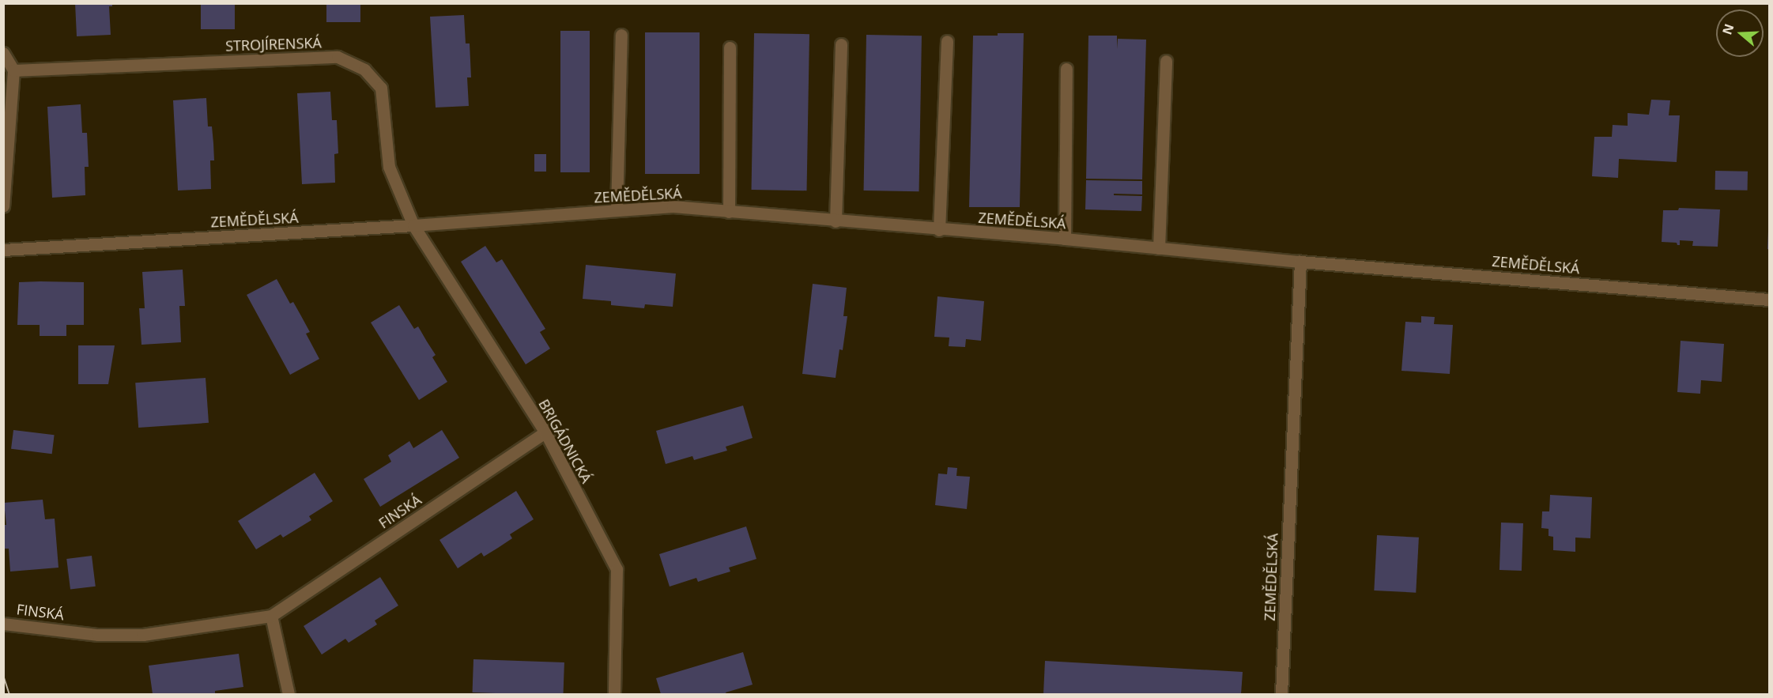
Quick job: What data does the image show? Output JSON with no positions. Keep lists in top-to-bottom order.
{
  "streets": {
    "street": [
      "STROJÍRENSKÁ",
      "ZEMĚDĚLSKÁ",
      "BRIGÁDNICKÁ",
      "FINSKÁ"
    ]
  },
  "crossings": [
    ["STROJÍRENSKÁ", "ZEMĚDĚLSKÁ"],
    ["STROJÍRENSKÁ", "BRIGÁDNICKÁ"],
    ["ZEMĚDĚLSKÁ", "BRIGÁDNICKÁ"],
    ["BRIGÁDNICKÁ", "FINSKÁ"]
  ],
  "north": "left"
}
